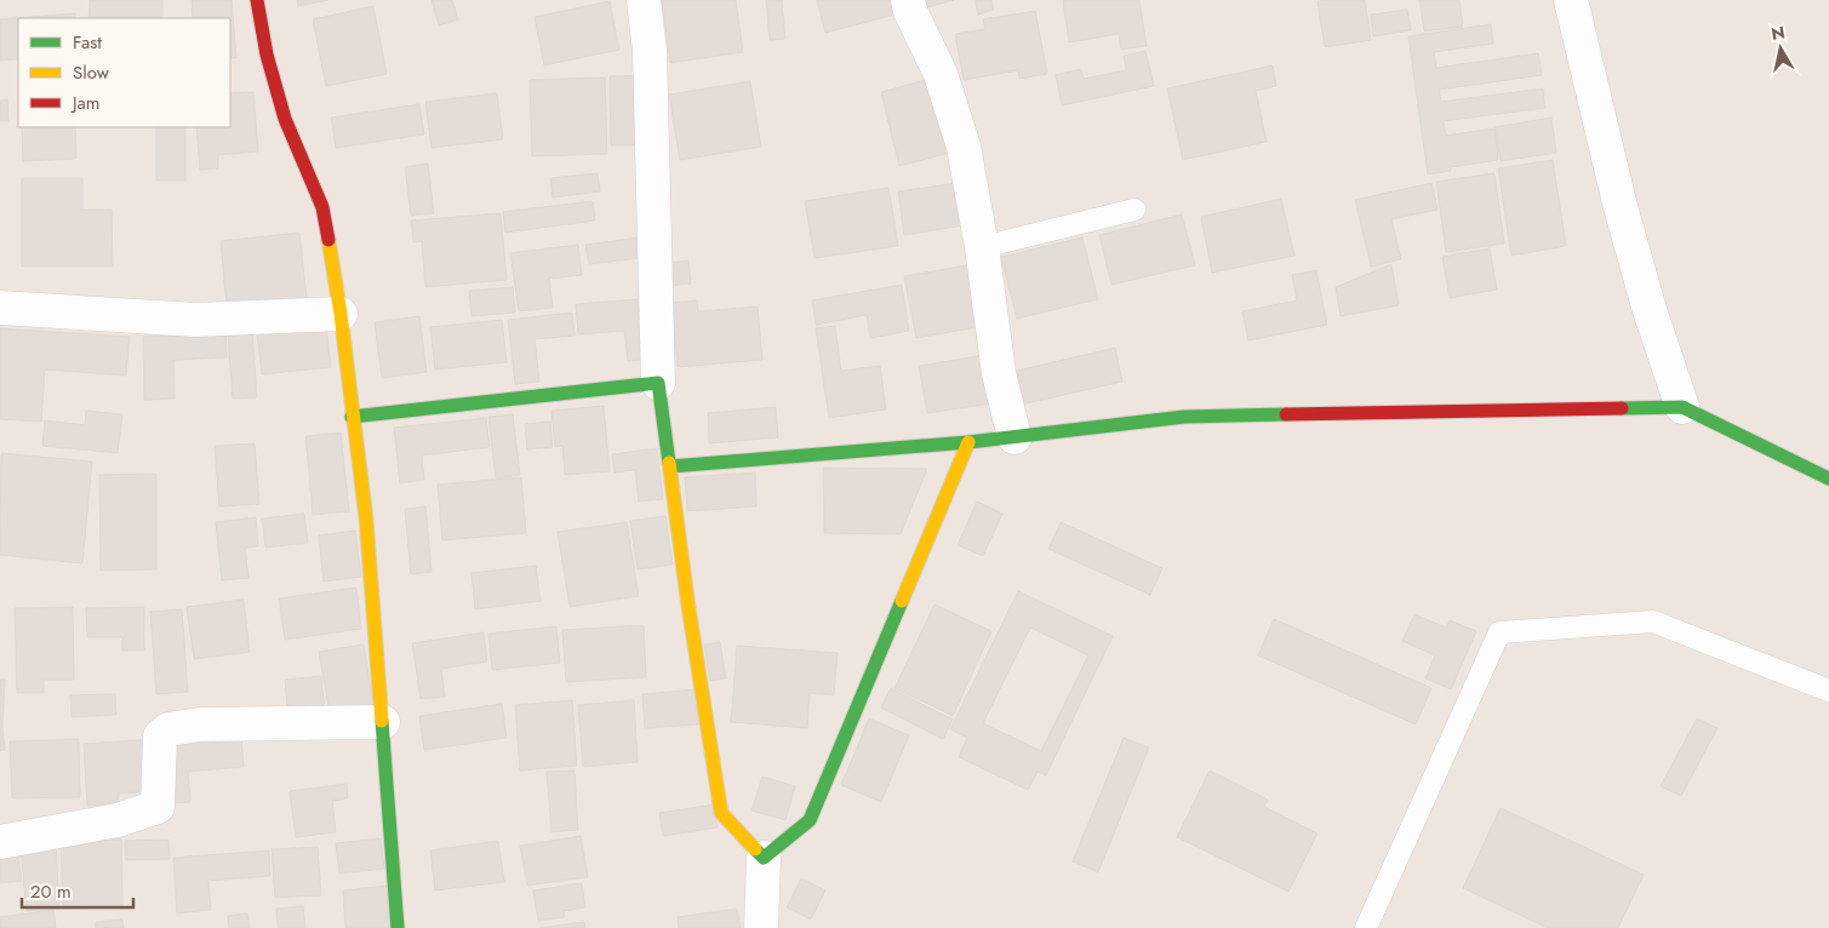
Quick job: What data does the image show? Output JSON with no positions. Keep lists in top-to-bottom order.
{
  "legend": ["Fast", "Slow", "Jam"],
  "scale_bar": "20 m",
  "north": "top"
}
